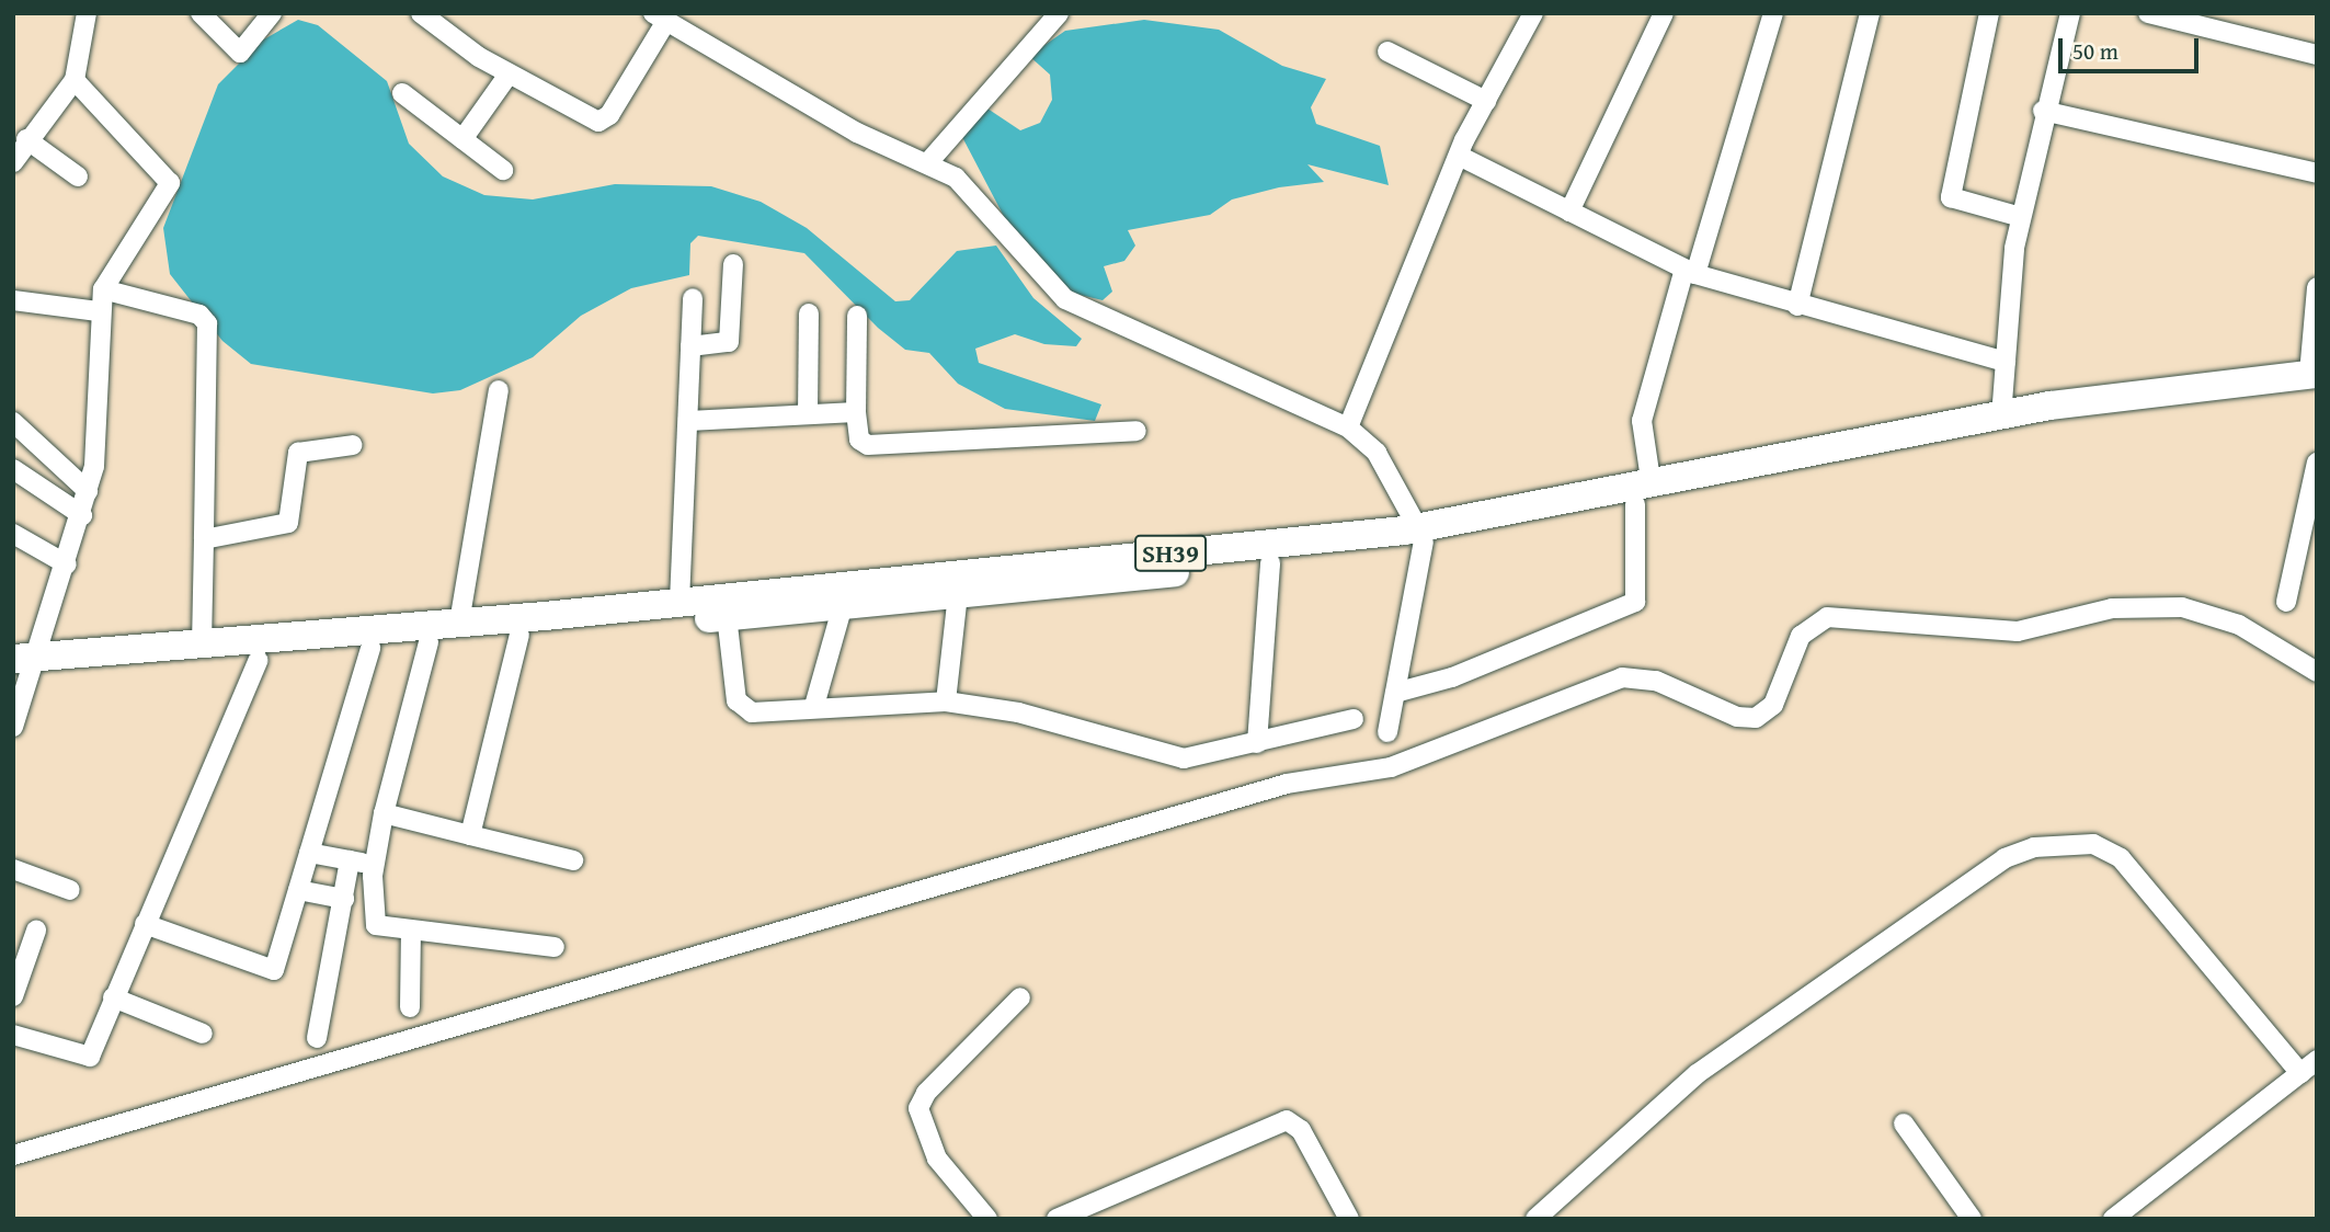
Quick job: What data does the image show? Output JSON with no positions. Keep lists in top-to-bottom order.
{
  "streets": {
    "main road": ["SH39"]
  },
  "scale_bar": "50 m"
}
